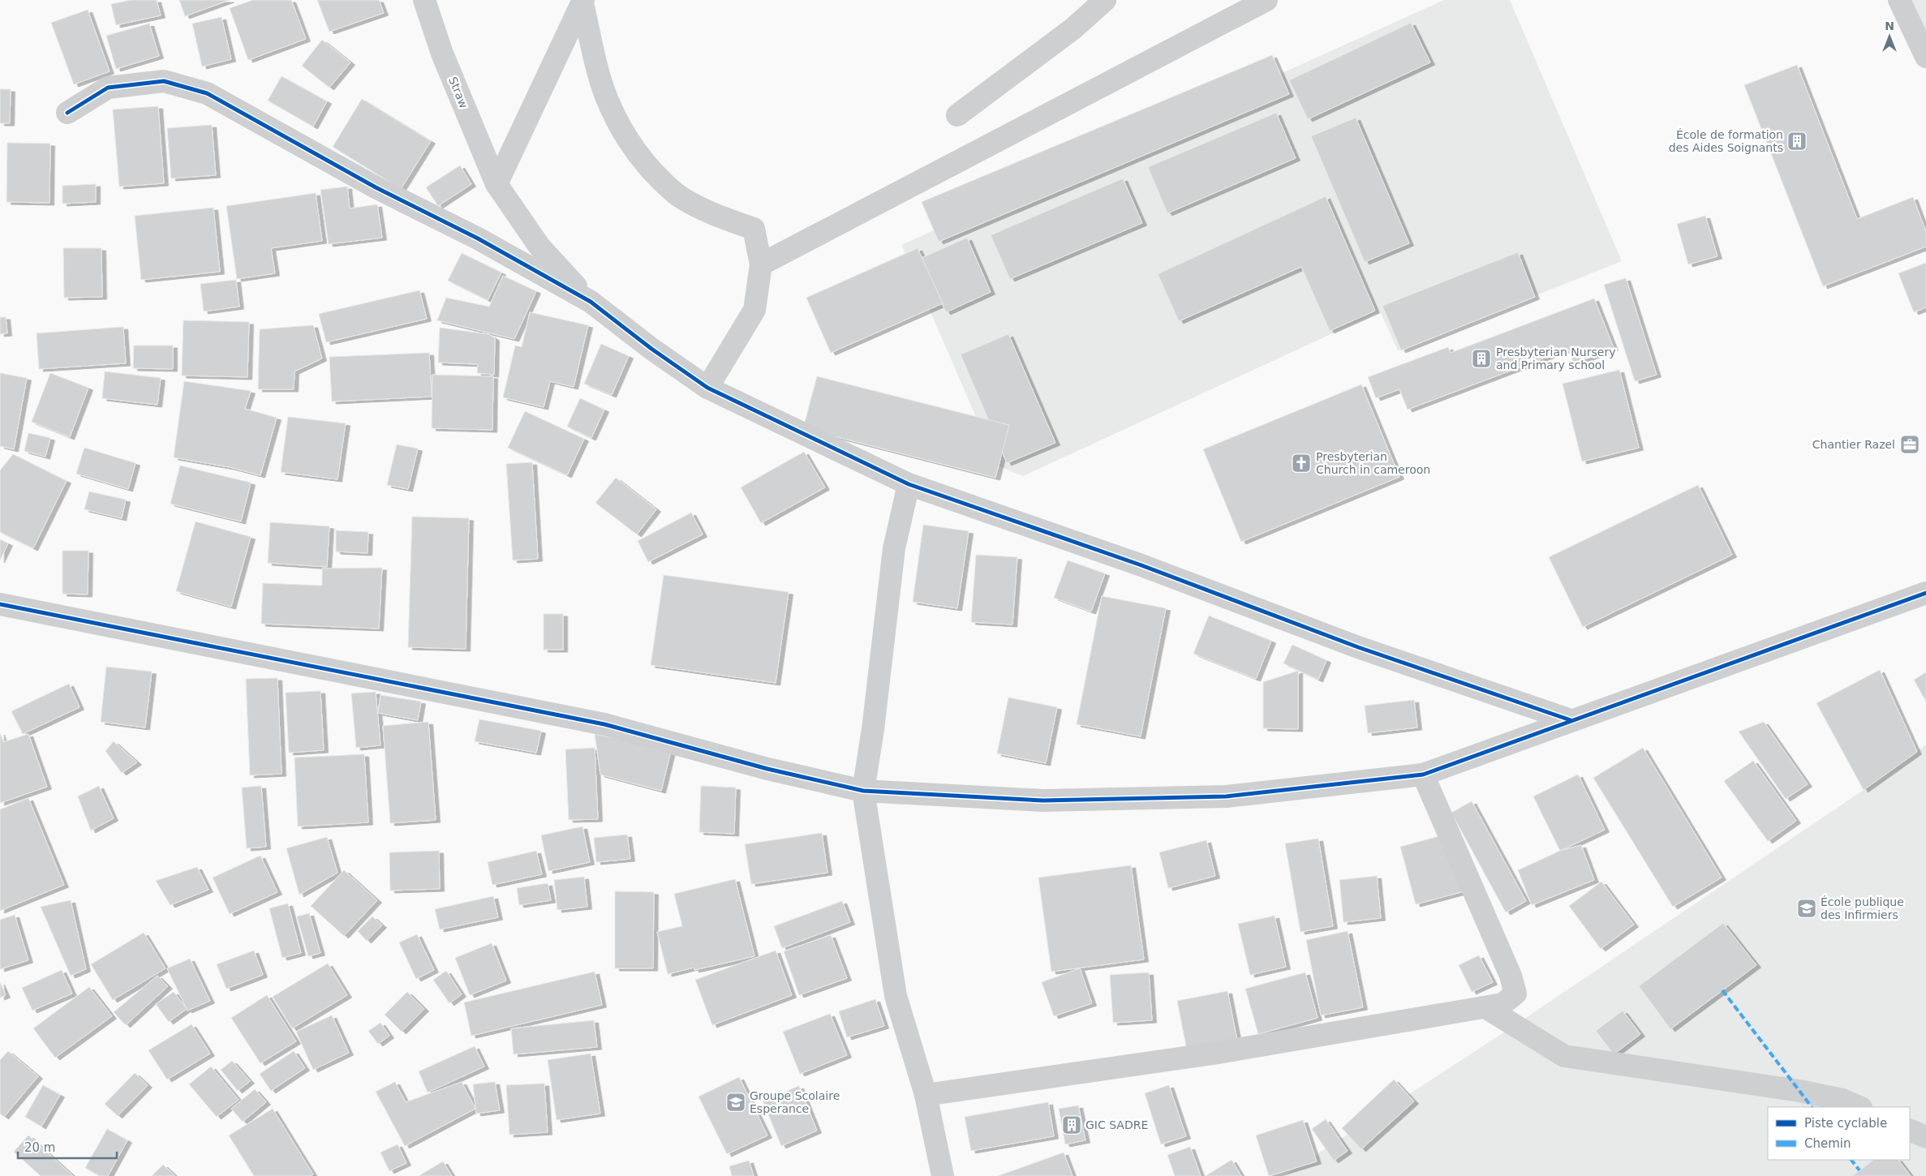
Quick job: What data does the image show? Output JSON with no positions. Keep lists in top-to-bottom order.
{
  "streets": {
    "street": ["Straw"]
  },
  "places": {
    "building": ["École de formation des Aides Soignants", "Presbyterian Nursery and Primary school", "GIC SADRE"],
    "office": ["Chantier Razel"],
    "church": ["Presbyterian Church in cameroon"],
    "school or university": ["École publique des Infirmiers", "Groupe Scolaire Esperance"]
  },
  "legend": ["Piste cyclable", "Chemin"],
  "scale_bar": "20 m",
  "north": "top"
}
